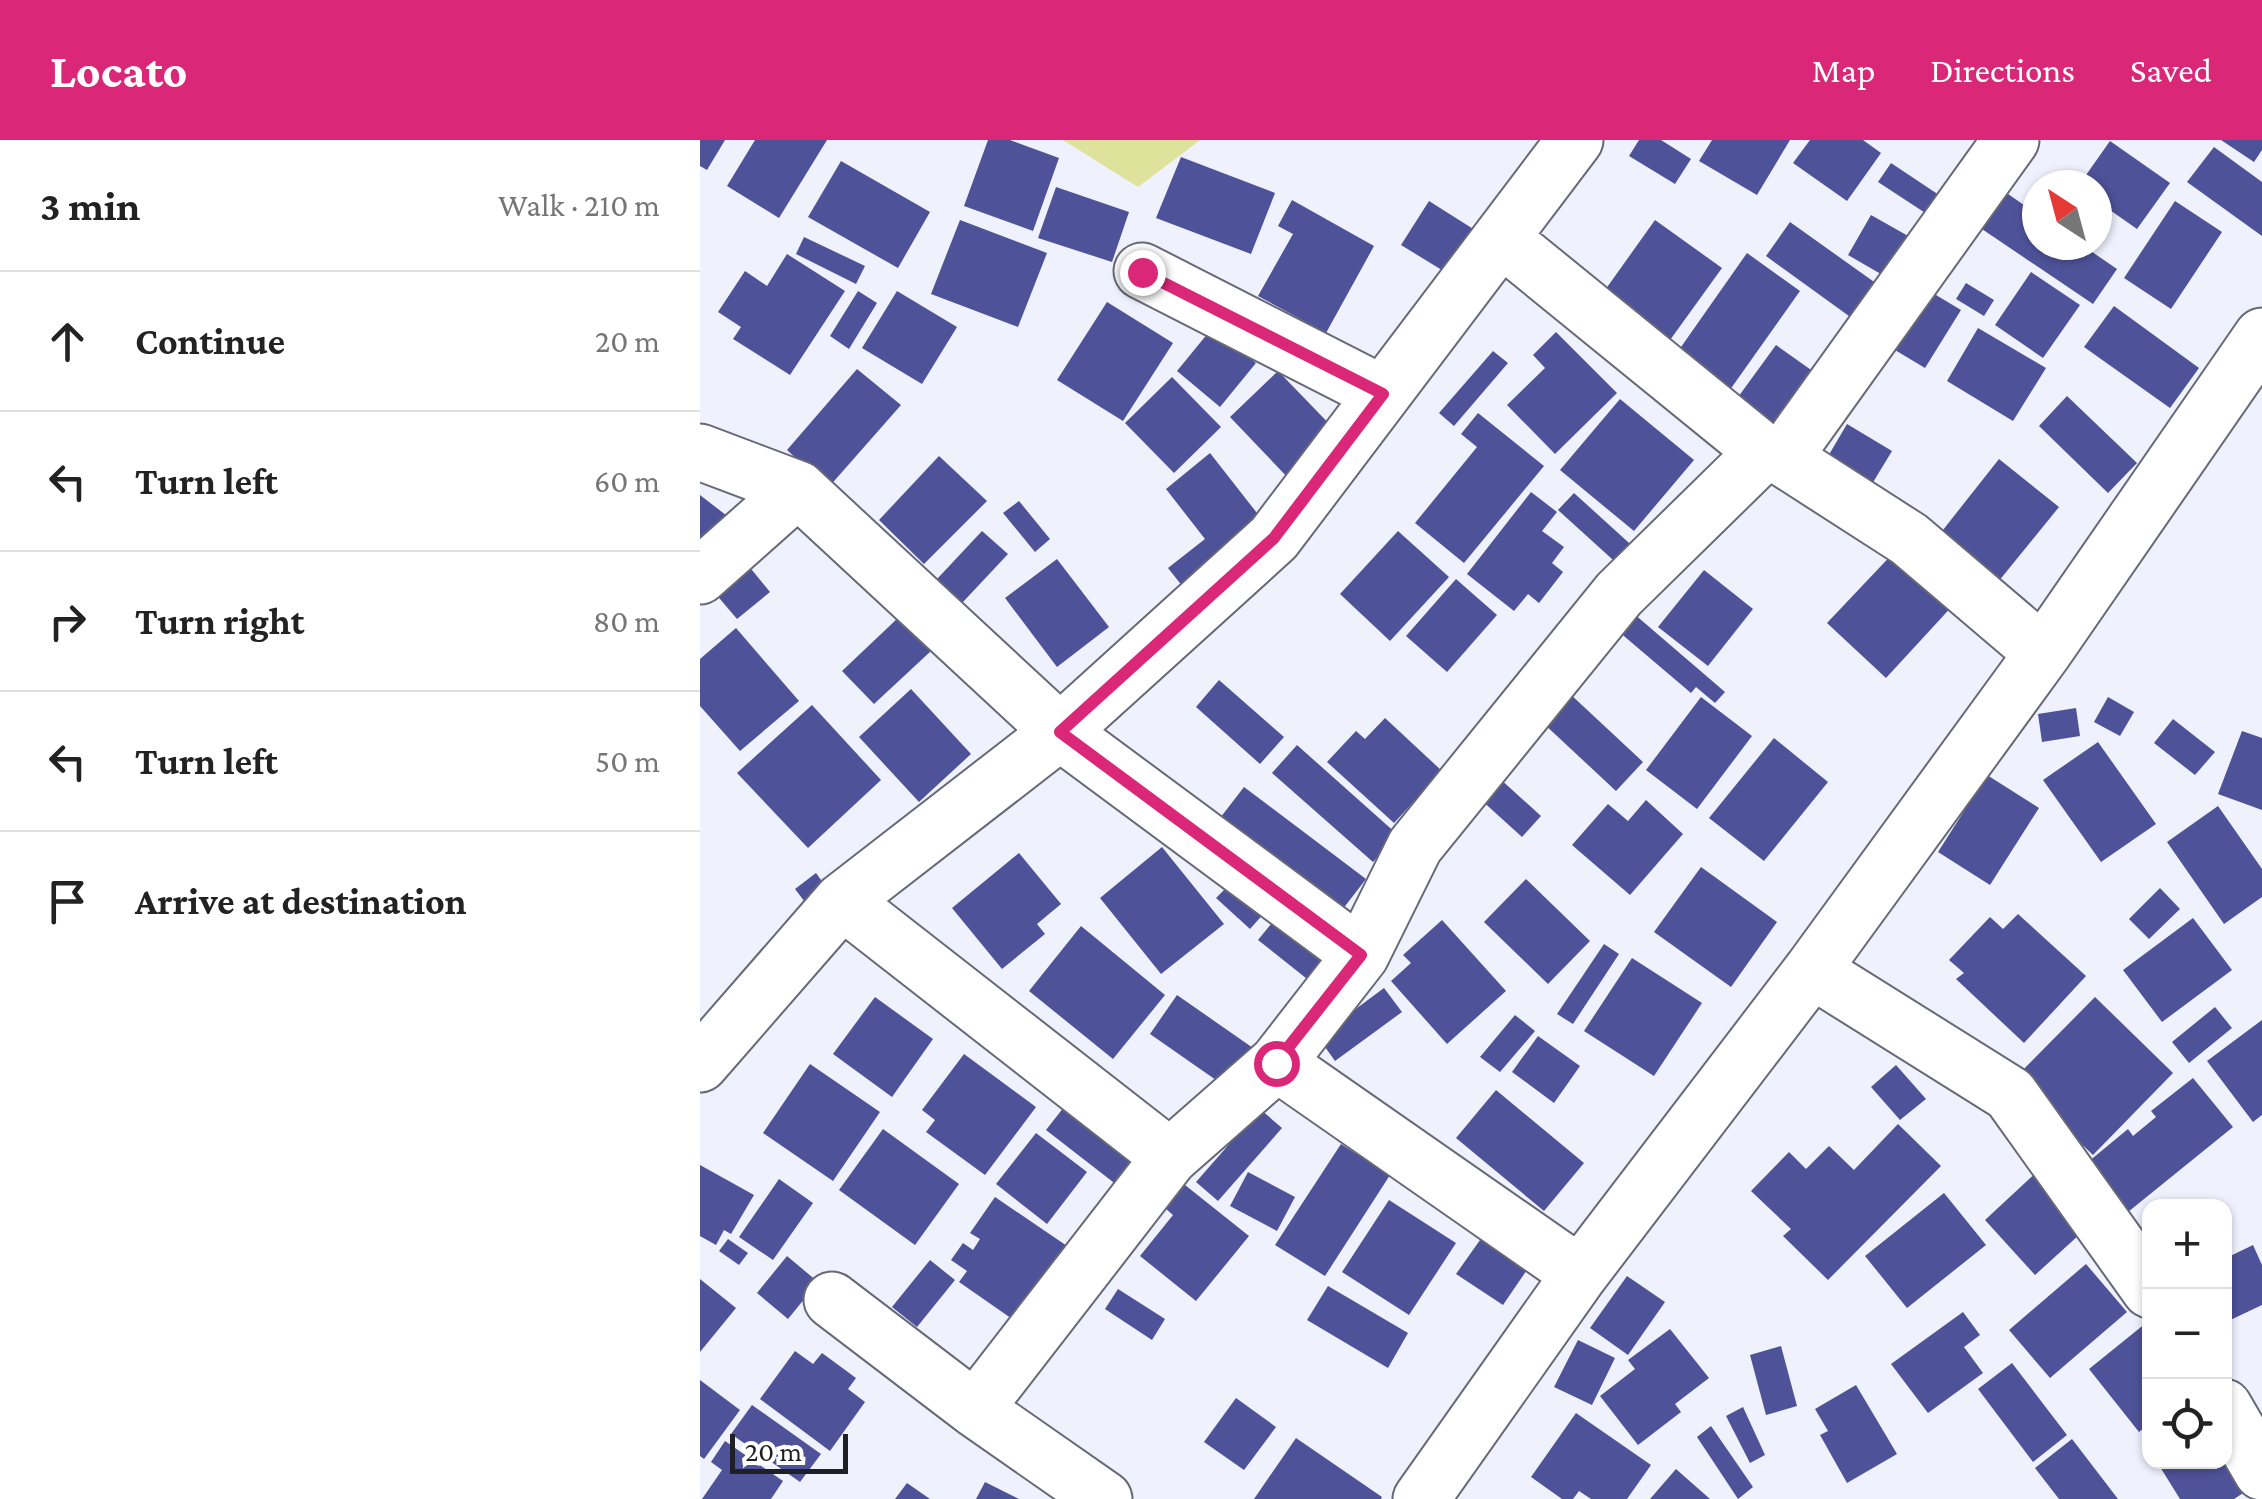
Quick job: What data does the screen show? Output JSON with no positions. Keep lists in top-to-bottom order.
{
  "scale_bar": "20 m",
  "north": "top left",
  "page": {
    "header": "Locato",
    "nav": ["Map", "Directions", "Saved"],
    "heading": ["3 min", "Walk · 210 m"],
    "list": [
      ["Continue", "20 m"],
      ["Turn left", "60 m"],
      ["Turn right", "80 m"],
      ["Turn left", "50 m"],
      "Arrive at destination"
    ],
    "map_buttons": ["+", "−"],
    "scale": "20 m"
  }
}
